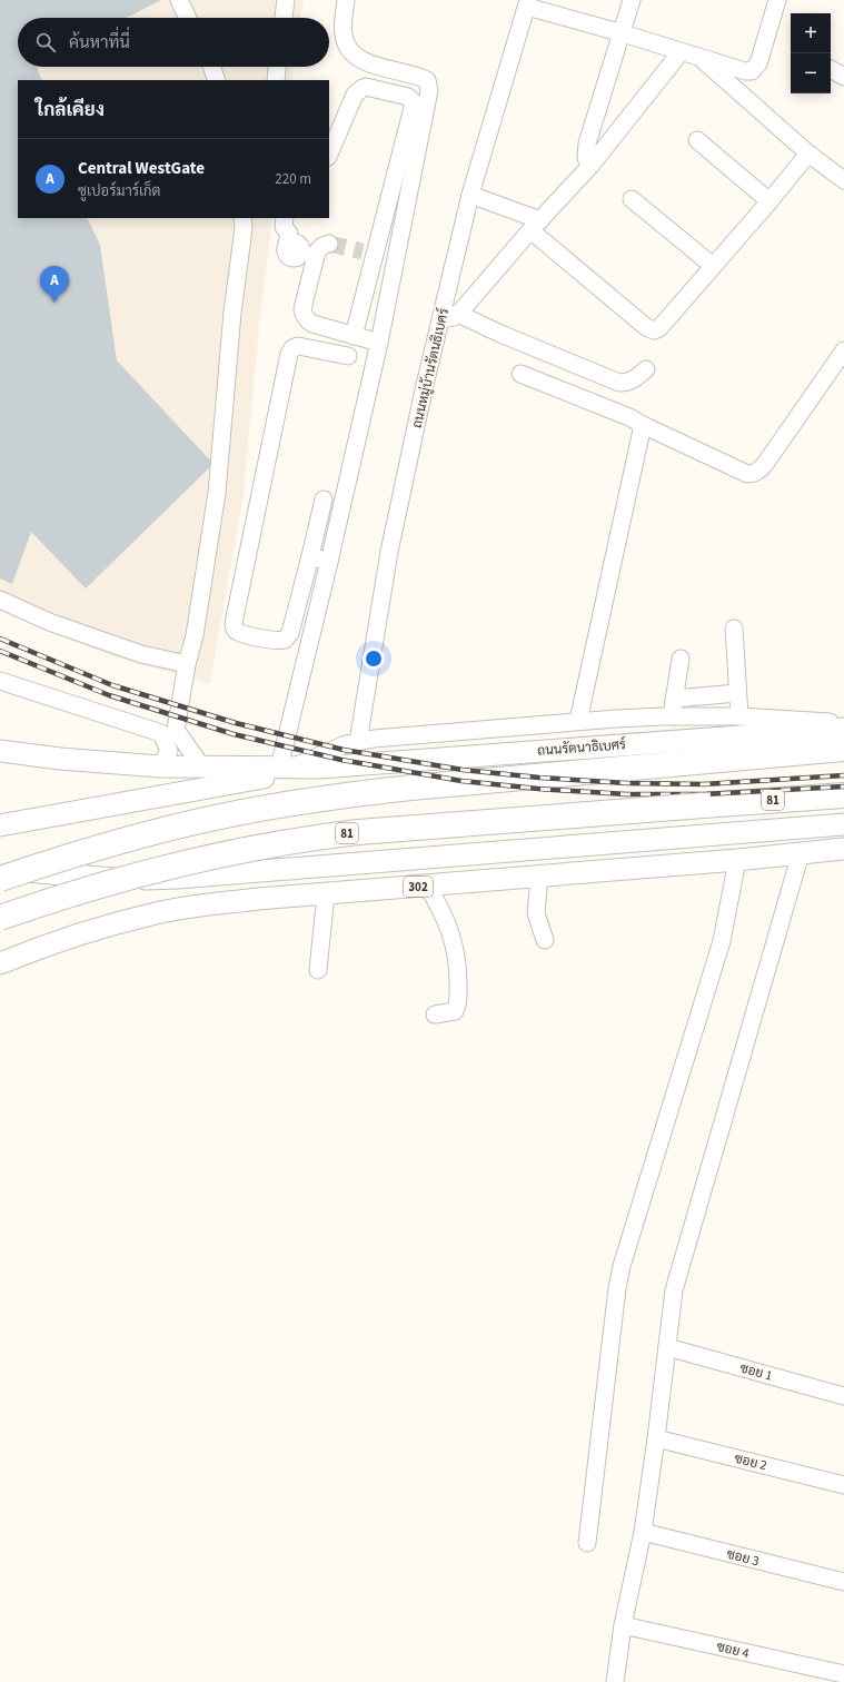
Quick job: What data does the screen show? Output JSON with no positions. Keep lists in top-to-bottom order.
{
  "streets": {
    "highway": ["81"],
    "main road": ["ถนนรัตนาธิเบศร์", "302"],
    "street": [
      "ถนนหมู่บ้านรัตนธิเบศร์",
      "ซอย 1",
      "ซอย 2",
      "ซอย 3",
      "ซอย 4"
    ]
  },
  "page": {
    "map_buttons": ["+", "−"],
    "search": "ค้นหาที่นี่",
    "heading": "ใกล้เคียง",
    "list": [
      {
        "mark": "A",
        "name": "Central WestGate",
        "note": "ซูเปอร์มาร์เก็ต",
        "value": "220 m"
      }
    ],
    "pins": "A"
  }
}
